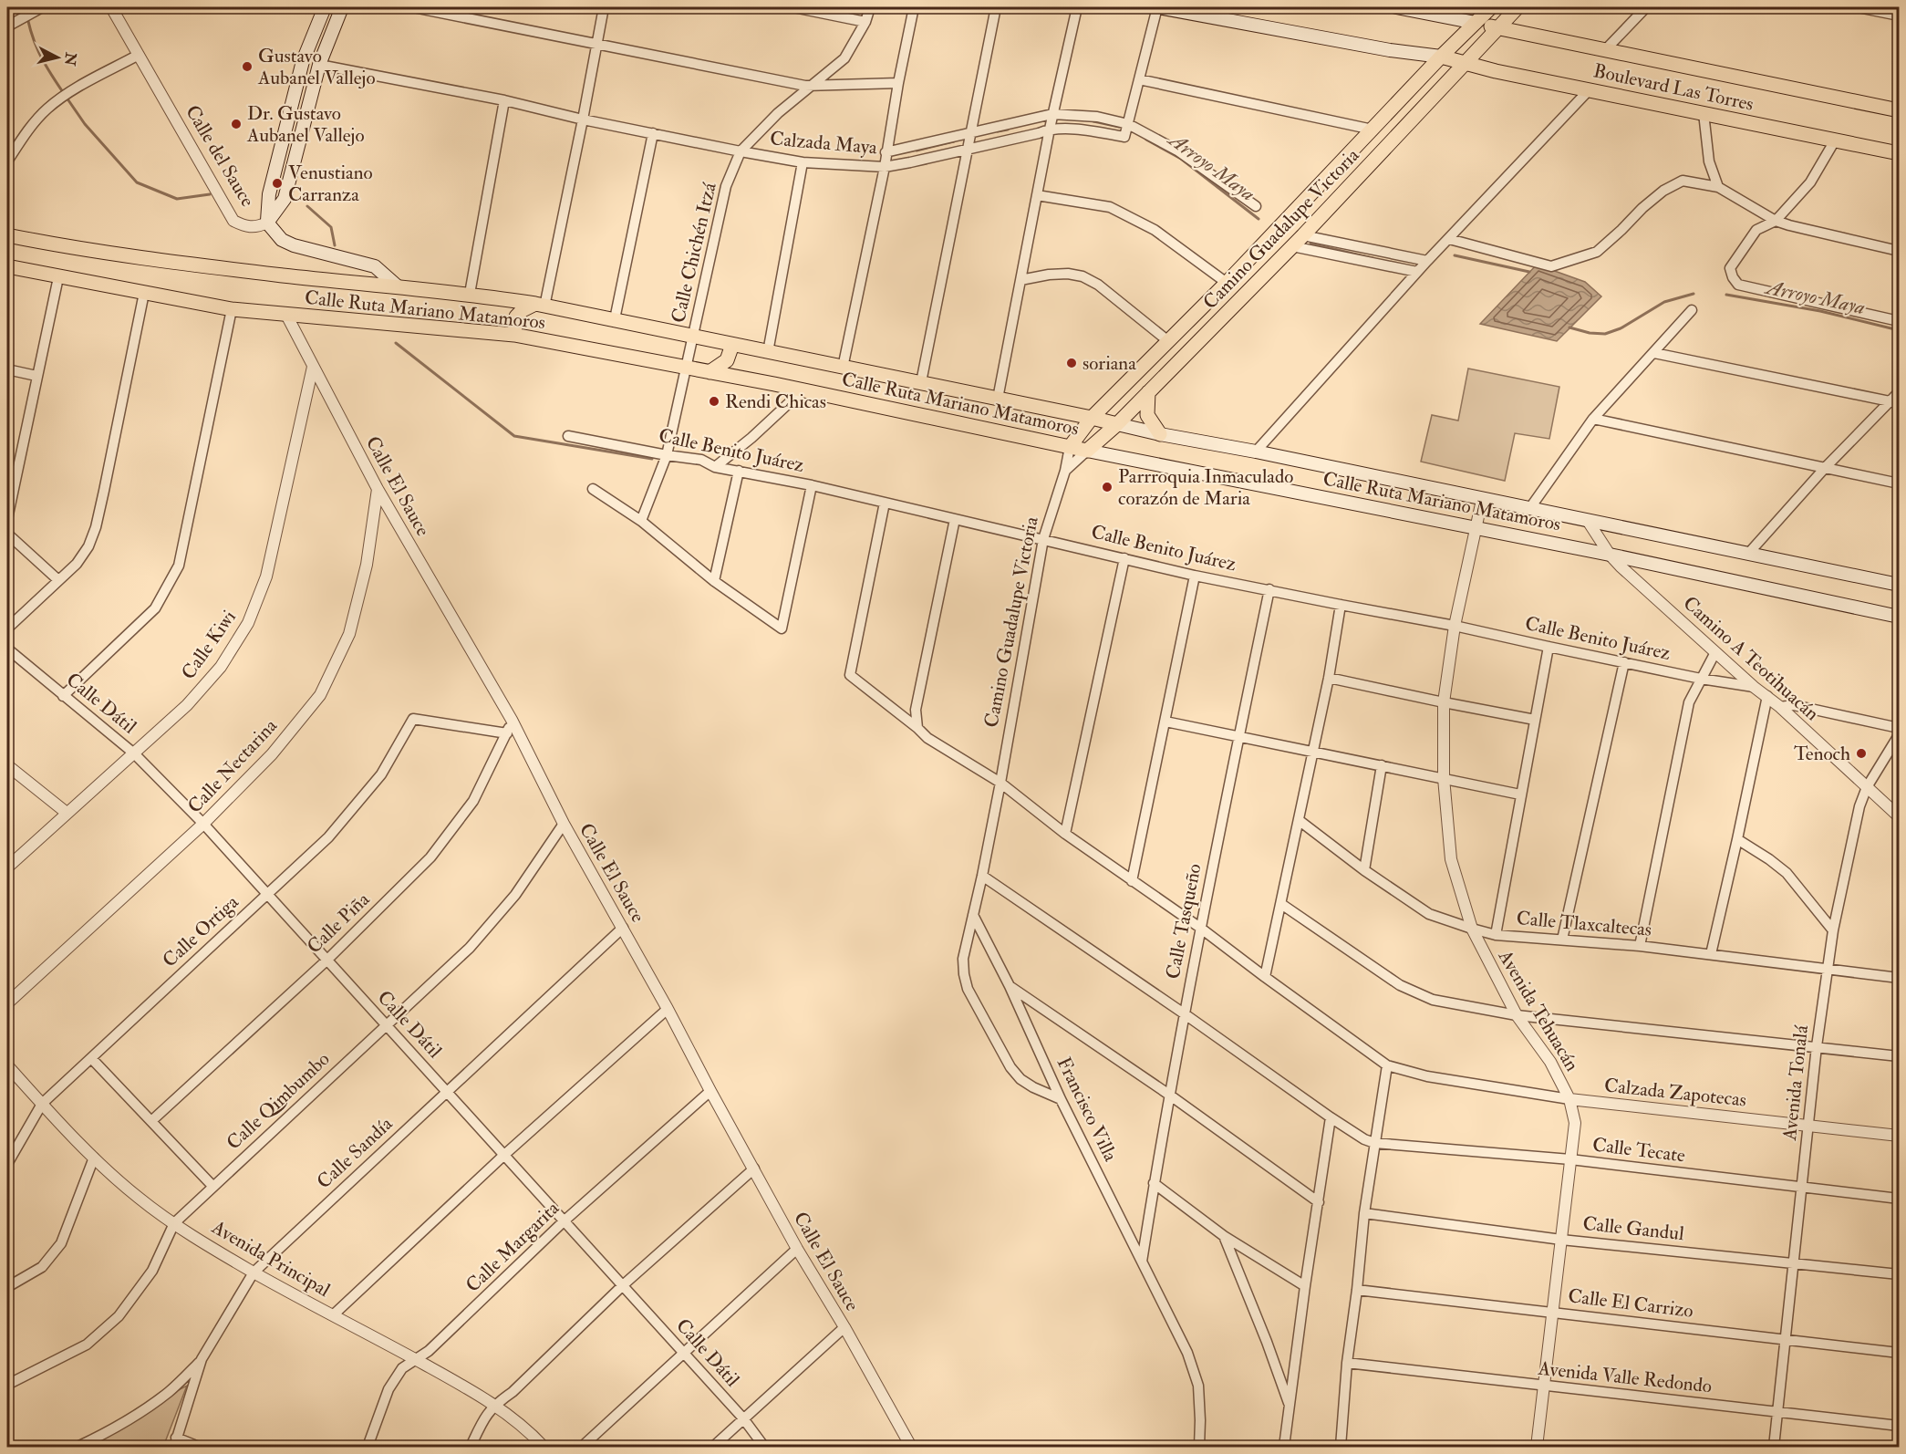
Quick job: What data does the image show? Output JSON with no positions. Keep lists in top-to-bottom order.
{
  "streets": {
    "main road": [
      "Boulevard Las Torres",
      "Calle del Sauce",
      "Camino Guadalupe Victoria",
      "Calle Ruta Mariano Matamoros"
    ],
    "street": [
      "Calzada Maya",
      "Calle Chichén Itzá",
      "Calle Benito Juárez",
      "Calle El Sauce",
      "Calle Kiwi",
      "Camino A Teotihuacán",
      "Calle Dátil",
      "Calle Nectarina",
      "Calle Tasqueño",
      "Calle Piña",
      "Calle Tlaxcaltecas",
      "Calle Ortiga",
      "Avenida Tehuacán",
      "Avenida Tonalá",
      "Calzada Zapotecas",
      "Calle Qimbumbo",
      "Francisco Villa",
      "Calle Tecate",
      "Calle Sandía",
      "Calle Gandul",
      "Calle Margarita",
      "Avenida Principal",
      "Calle El Carrizo",
      "Avenida Valle Redondo"
    ]
  },
  "crossings": [
    ["Boulevard Las Torres", "Camino Guadalupe Victoria"],
    ["Calzada Maya", "Calle Chichén Itzá"],
    ["Calle del Sauce", "Calle Ruta Mariano Matamoros"],
    ["Camino Guadalupe Victoria", "Calle Ruta Mariano Matamoros"],
    ["Camino Guadalupe Victoria", "Calle Benito Juárez"],
    ["Camino Guadalupe Victoria", "Calzada Zapotecas"],
    ["Calle Chichén Itzá", "Calle Ruta Mariano Matamoros"],
    ["Calle Chichén Itzá", "Calle Benito Juárez"],
    ["Calle Ruta Mariano Matamoros", "Calle El Sauce"],
    ["Calle Ruta Mariano Matamoros", "Camino A Teotihuacán"],
    ["Calle Ruta Mariano Matamoros", "Avenida Tehuacán"],
    ["Calle Benito Juárez", "Camino A Teotihuacán"],
    ["Calle Benito Juárez", "Calle Tasqueño"],
    ["Calle Benito Juárez", "Avenida Tehuacán"],
    ["Calle Benito Juárez", "Calzada Zapotecas"],
    ["Calle El Sauce", "Calle Kiwi"],
    ["Calle El Sauce", "Calle Nectarina"],
    ["Calle El Sauce", "Calle Piña"],
    ["Calle El Sauce", "Calle Qimbumbo"],
    ["Calle El Sauce", "Calle Sandía"],
    ["Calle El Sauce", "Calle Margarita"],
    ["Calle Kiwi", "Calle Dátil"],
    ["Camino A Teotihuacán", "Avenida Tonalá"],
    ["Calle Dátil", "Calle Nectarina"],
    ["Calle Dátil", "Calle Piña"],
    ["Calle Dátil", "Calle Ortiga"],
    ["Calle Dátil", "Calle Qimbumbo"],
    ["Calle Dátil", "Calle Sandía"],
    ["Calle Dátil", "Calle Margarita"],
    ["Calle Tasqueño", "Calzada Zapotecas"],
    ["Calle Tasqueño", "Francisco Villa"],
    ["Calle Piña", "Calle Ortiga"],
    ["Calle Tlaxcaltecas", "Avenida Tehuacán"],
    ["Calle Tlaxcaltecas", "Avenida Tonalá"],
    ["Calle Ortiga", "Avenida Principal"],
    ["Avenida Tehuacán", "Calzada Zapotecas"],
    ["Avenida Tehuacán", "Calle Tecate"],
    ["Avenida Tehuacán", "Calle Gandul"],
    ["Avenida Tehuacán", "Calle El Carrizo"],
    ["Avenida Tehuacán", "Avenida Valle Redondo"],
    ["Avenida Tonalá", "Calzada Zapotecas"],
    ["Avenida Tonalá", "Calle Tecate"],
    ["Avenida Tonalá", "Calle Gandul"],
    ["Avenida Tonalá", "Calle El Carrizo"],
    ["Avenida Tonalá", "Avenida Valle Redondo"],
    ["Calle Qimbumbo", "Avenida Principal"],
    ["Calle Sandía", "Avenida Principal"],
    ["Calle Margarita", "Avenida Principal"]
  ],
  "water": ["Arroyo Maya"],
  "places": [
    "Gustavo Aubanel Vallejo",
    "Dr. Gustavo Aubanel Vallejo",
    "Venustiano Carranza",
    "soriana",
    "Rendi Chicas",
    "Parrroquia Inmaculado corazón de Maria",
    "Tenoch"
  ],
  "north": "right"
}
